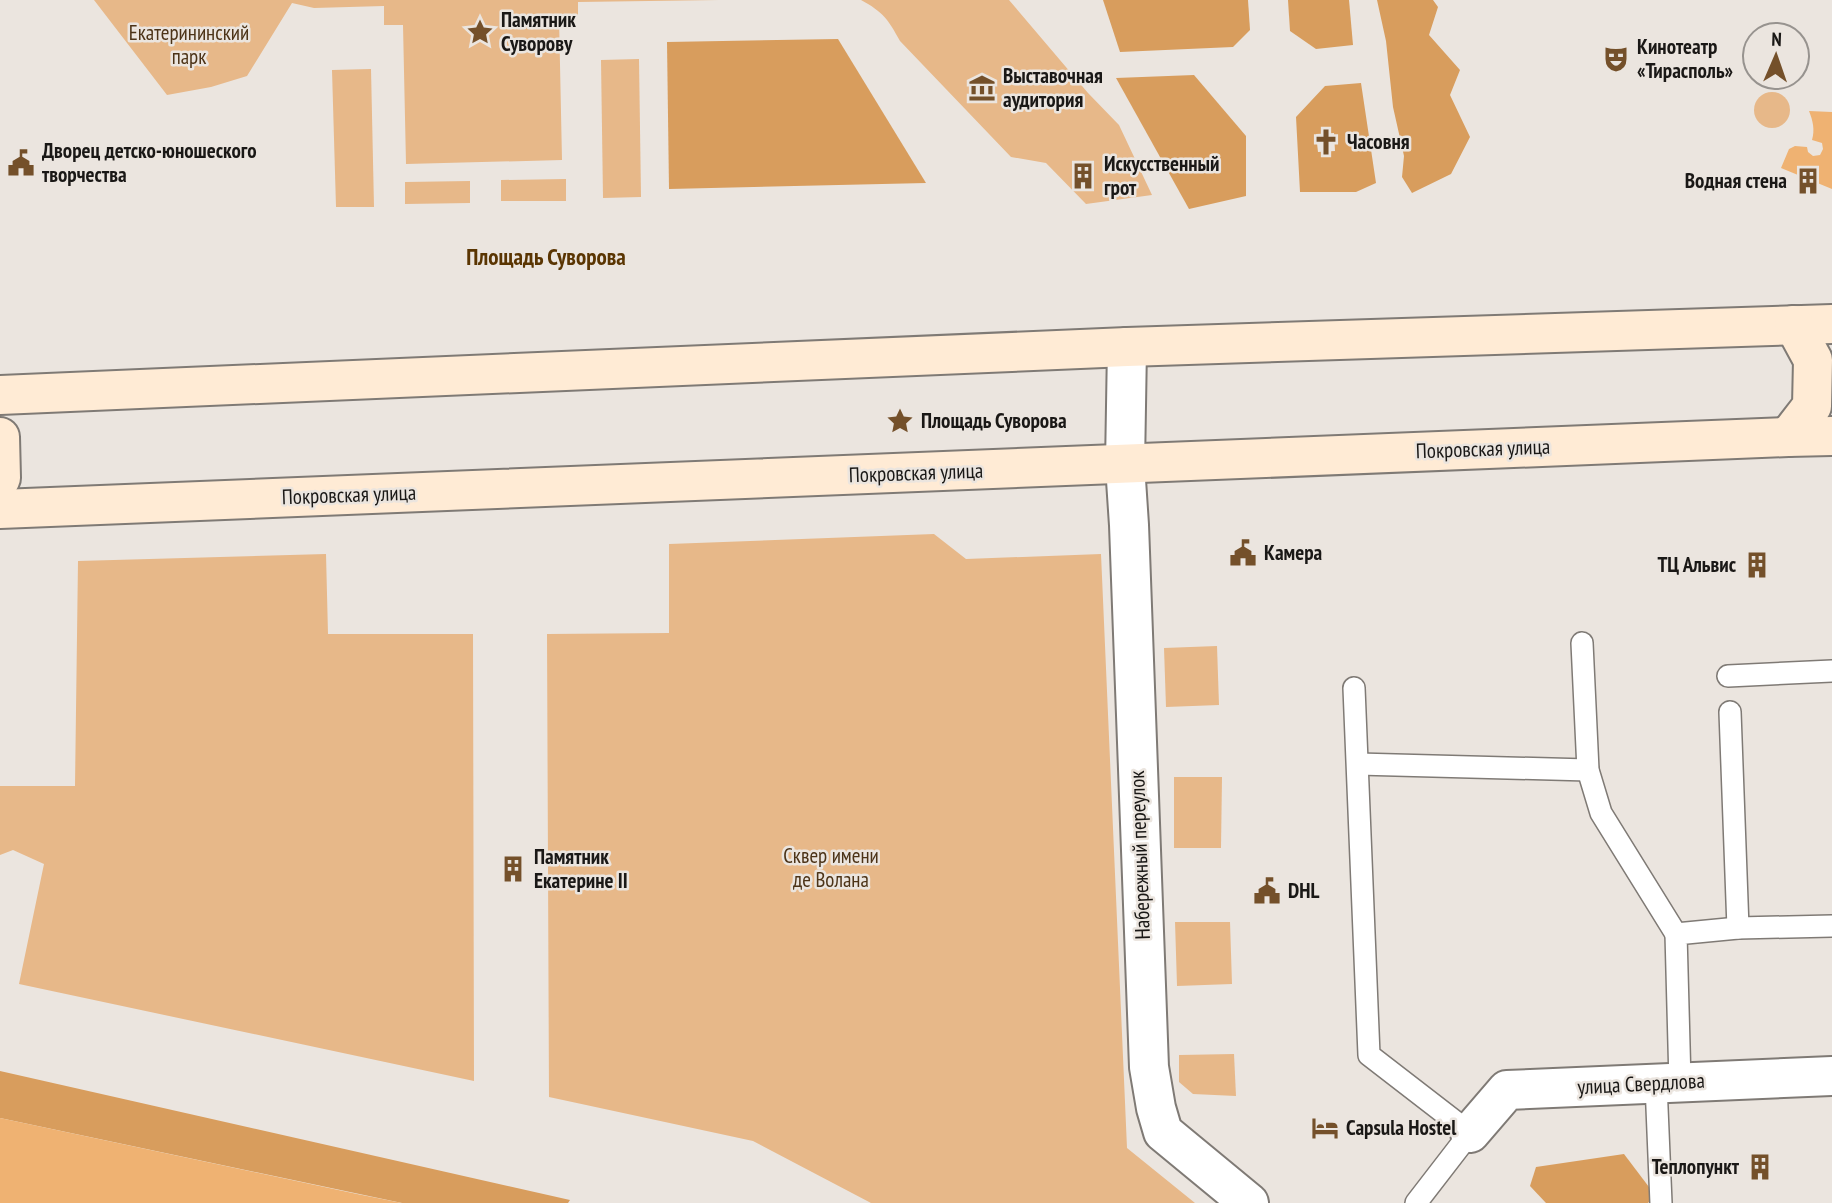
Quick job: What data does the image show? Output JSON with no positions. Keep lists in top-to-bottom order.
{
  "streets": {
    "main road": ["Покровская улица"],
    "street": ["Набережный переулок", "улица Свердлова"]
  },
  "crossings": [
    ["Покровская улица", "Набережный переулок"]
  ],
  "districts": ["Площадь Суворова"],
  "parks": ["Екатерининский парк", "Сквер имени де Волана"],
  "places": {
    "place": ["Памятник Суворову", "Площадь Суворова"],
    "theatre": ["Кинотеатр «Тирасполь»"],
    "museum": ["Выставочная аудитория"],
    "church": ["Часовня"],
    "public building": ["Дворец детско-юношеского творчества", "Камера", "DHL"],
    "building": [
      "Искусственный грот",
      "Водная стена",
      "ТЦ Альвис",
      "Памятник Екатерине II",
      "Теплопункт"
    ],
    "hotel": ["Capsula Hostel"]
  },
  "north": "top"
}
